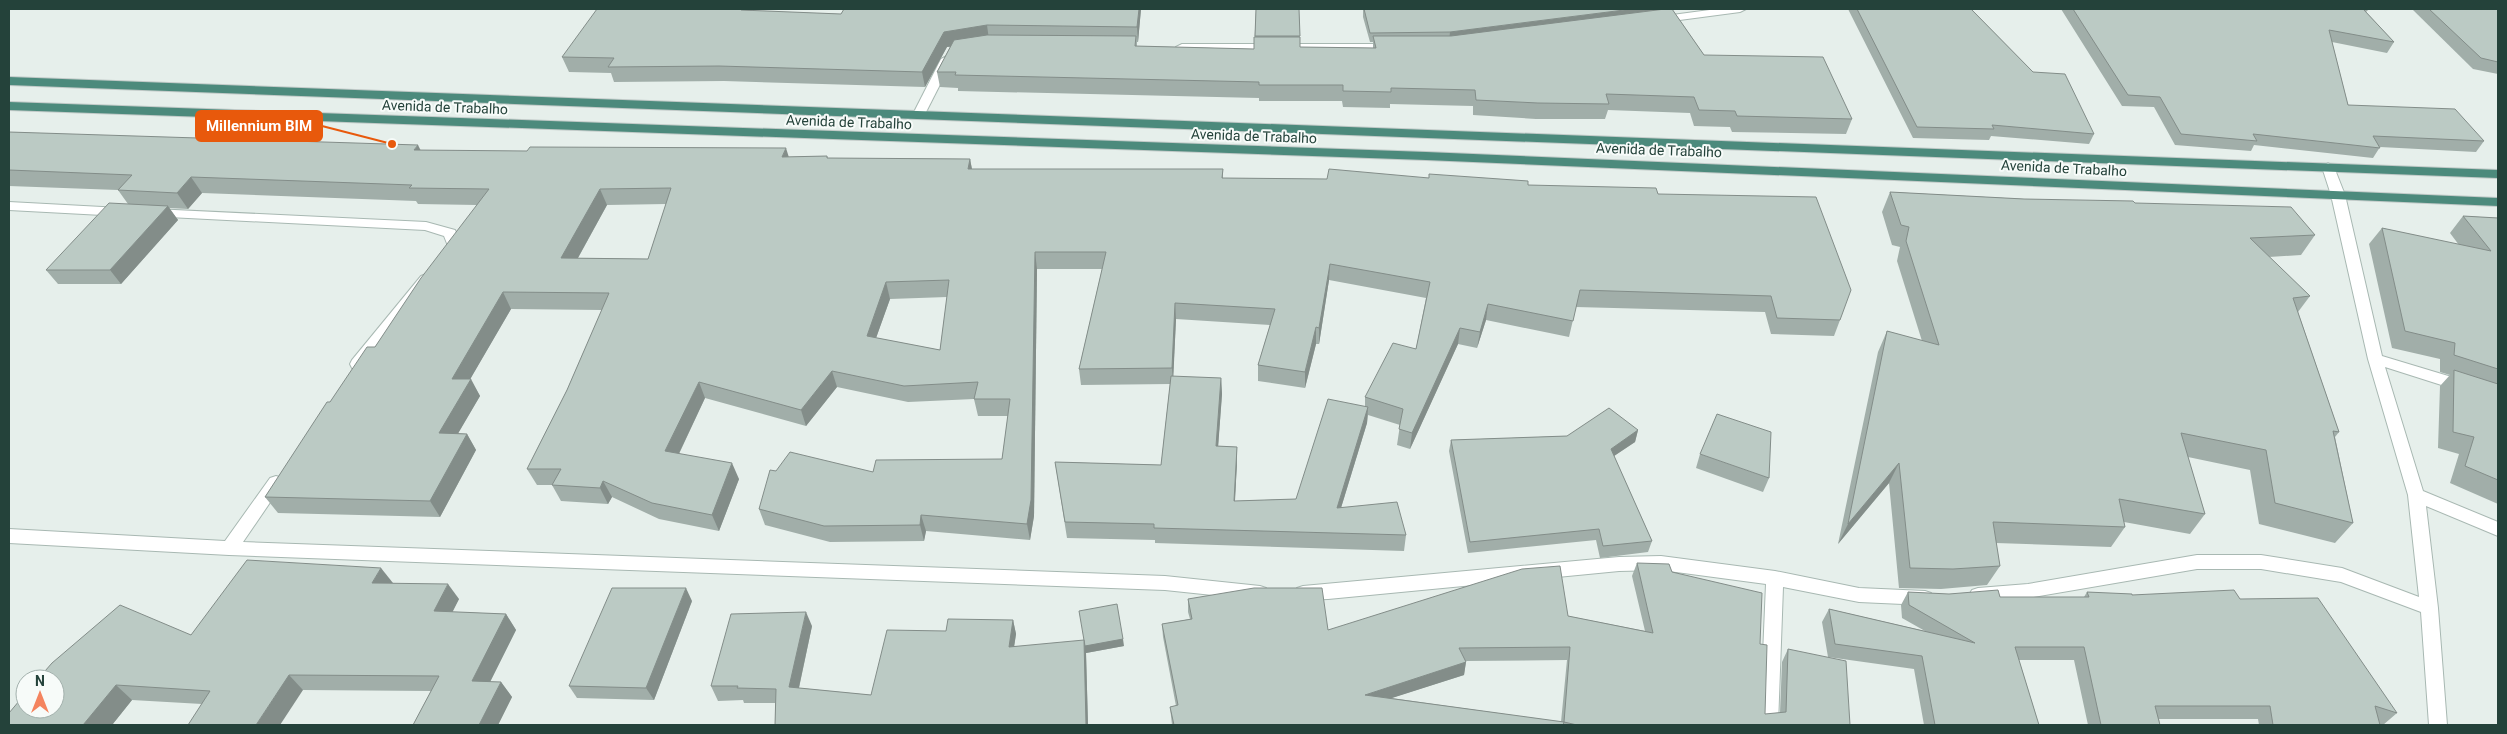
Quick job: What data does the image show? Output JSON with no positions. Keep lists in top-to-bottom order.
{
  "streets": {
    "highway": ["Avenida de Trabalho"]
  },
  "places": ["Millennium BIM"],
  "north": "top"
}
